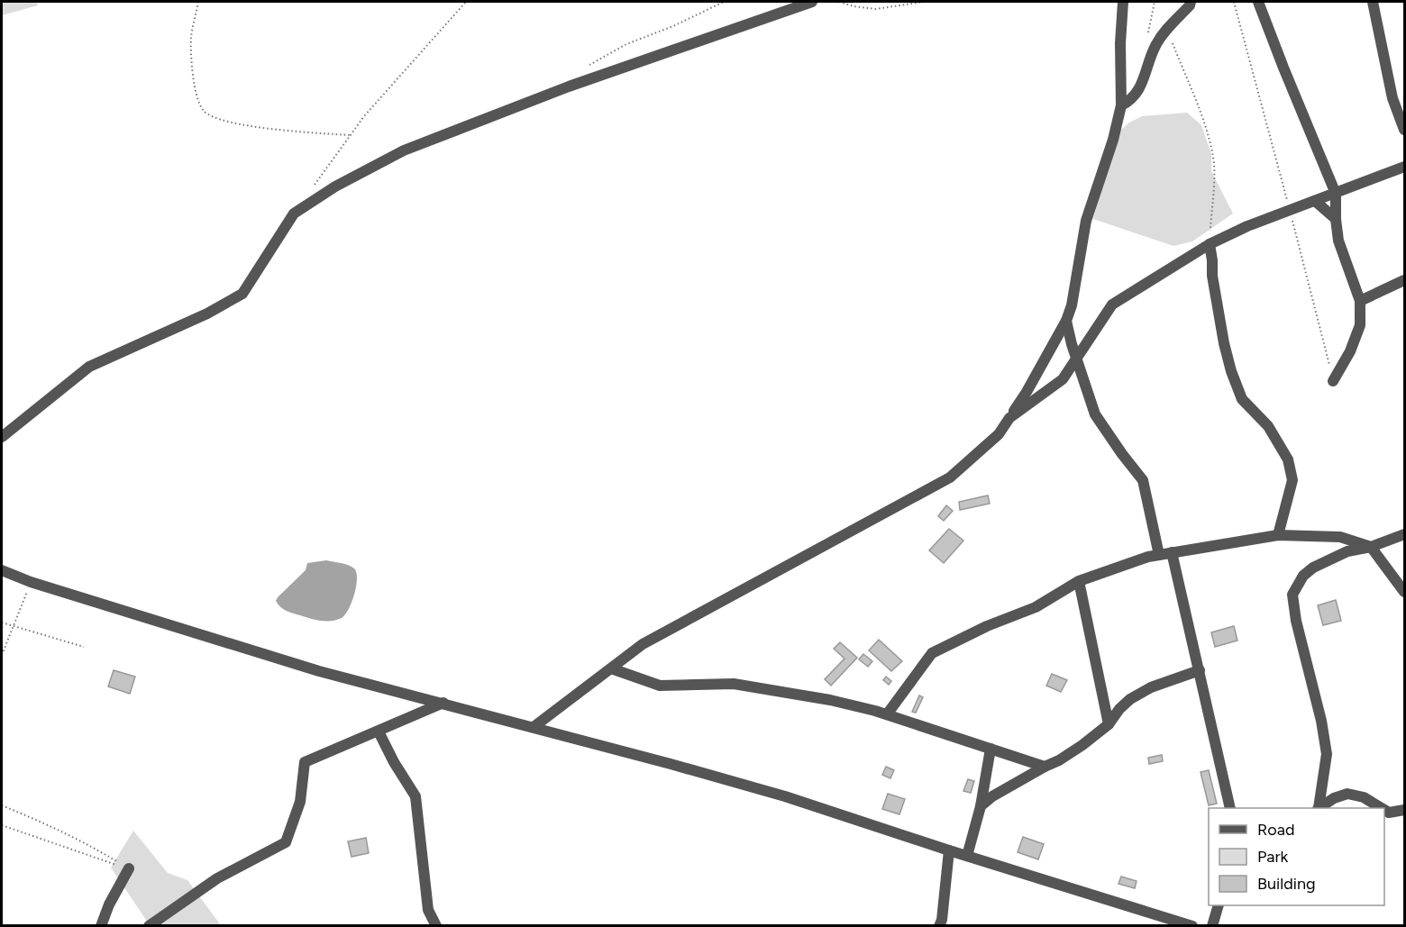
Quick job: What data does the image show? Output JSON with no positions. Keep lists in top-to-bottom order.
{
  "legend": ["Road", "Park", "Building"]
}
